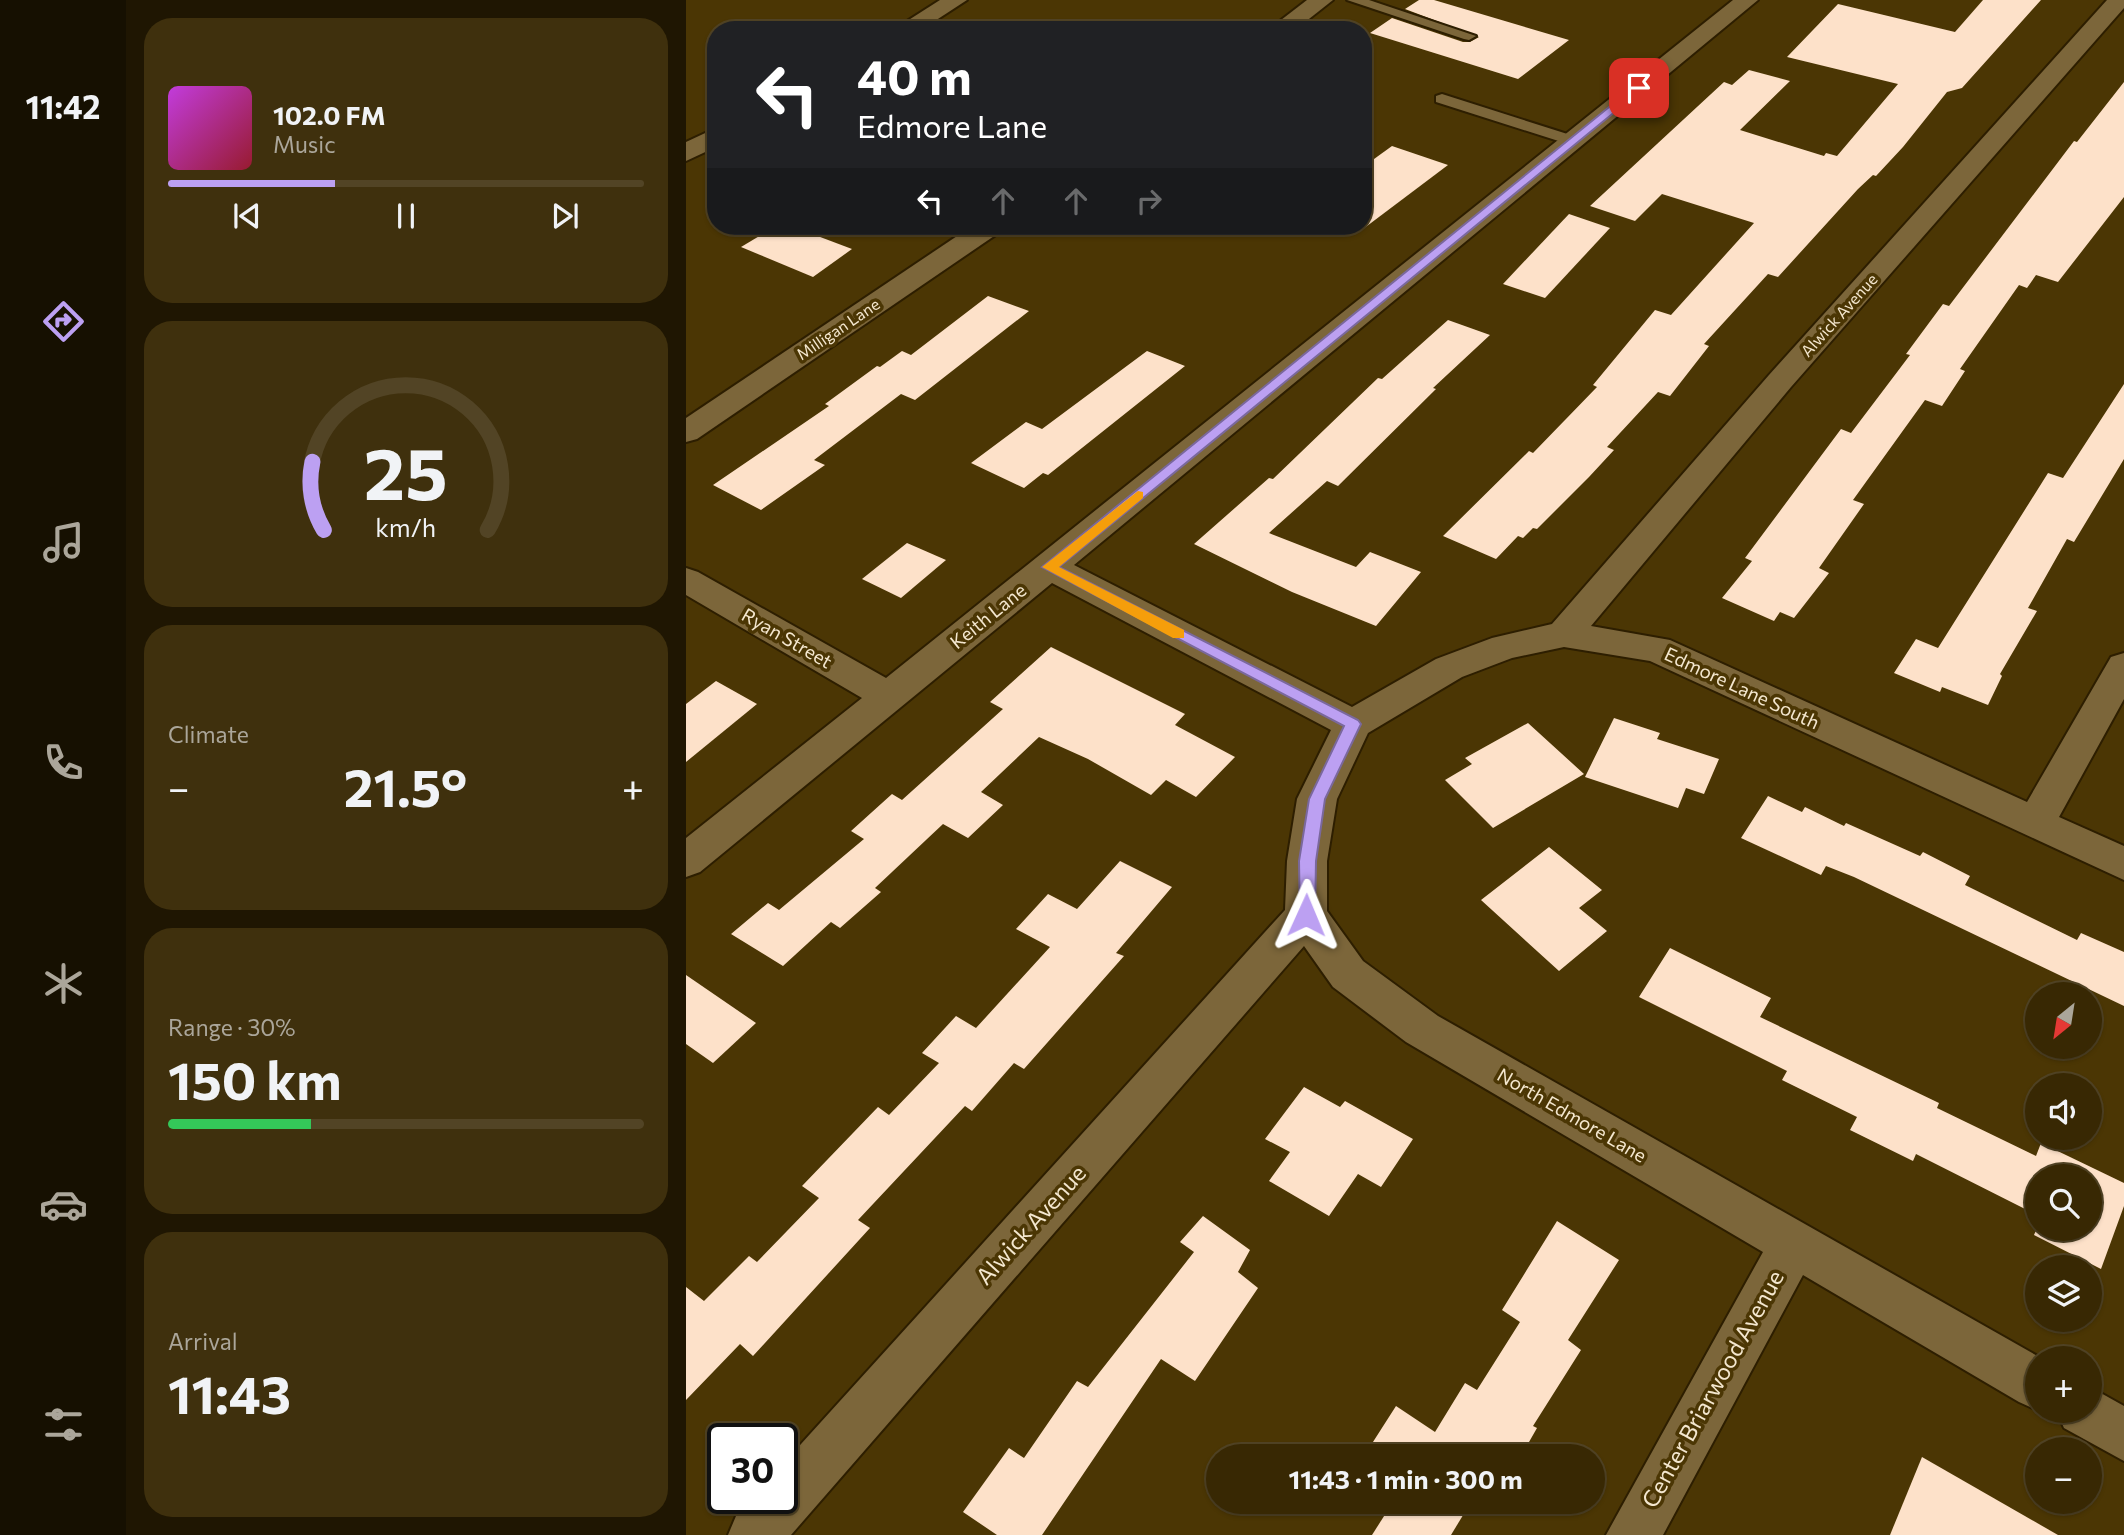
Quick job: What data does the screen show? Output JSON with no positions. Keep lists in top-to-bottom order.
{
  "streets": {
    "street": [
      "Alwick Avenue",
      "Milligan Lane",
      "Keith Lane",
      "Ryan Street",
      "Edmore Lane South",
      "North Edmore Lane",
      "Center Briarwood Avenue"
    ]
  },
  "crossings": [
    ["Alwick Avenue", "Edmore Lane South"],
    ["Alwick Avenue", "North Edmore Lane"],
    ["Keith Lane", "Ryan Street"],
    ["North Edmore Lane", "Center Briarwood Avenue"]
  ],
  "north": "bottom left",
  "page": {
    "tabs": "11:42",
    "turn": ["40 m", "Edmore Lane"],
    "song": ["102.0 FM", "Music"],
    "tile": [
      "Climate",
      ["Range · 30%", "150 km"],
      ["Arrival", "11:43"]
    ],
    "heat": ["−", "21.5°", "+"],
    "map_buttons": ["+", "−"],
    "limit": "30",
    "trip": "11:43 · 1 min · 300 m",
    "gauge": ["25", "km/h"]
  }
}
